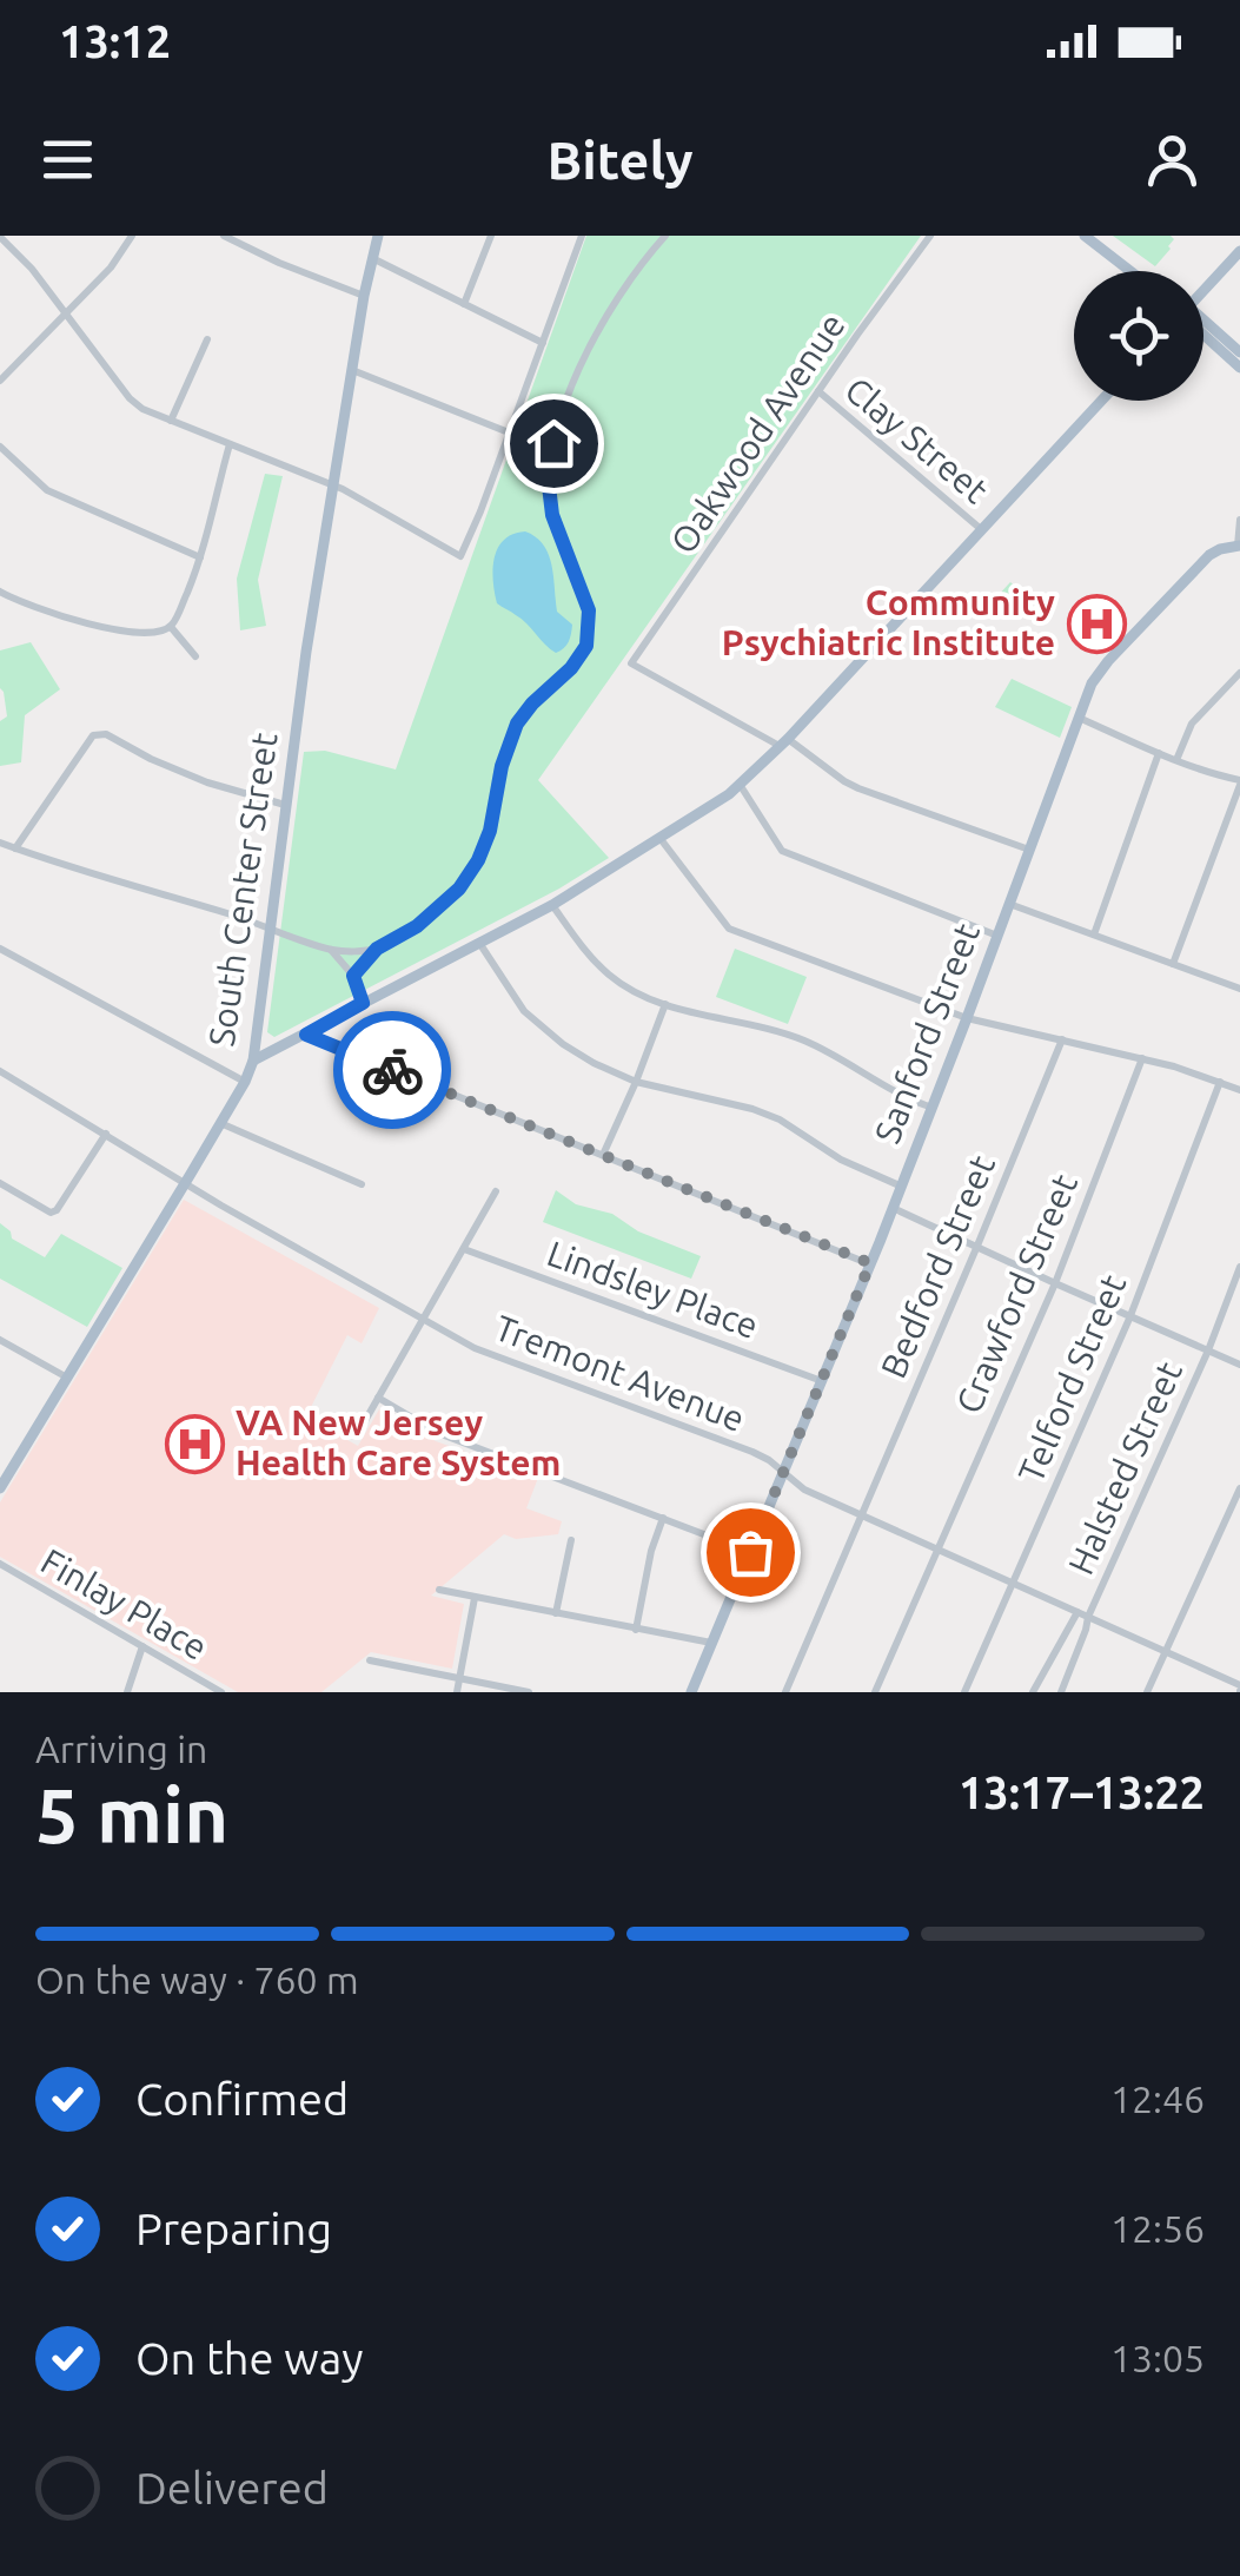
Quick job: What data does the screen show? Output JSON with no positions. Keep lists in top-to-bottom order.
{
  "streets": {
    "main road": ["South Center Street", "Sanford Street"],
    "street": [
      "Oakwood Avenue",
      "Clay Street",
      "Bedford Street",
      "Lindsley Place",
      "Crawford Street",
      "Tremont Avenue",
      "Telford Street",
      "Halsted Street",
      "Finlay Place"
    ]
  },
  "crossings": [
    ["Oakwood Avenue", "Clay Street"],
    ["South Center Street", "Tremont Avenue"],
    ["Sanford Street", "Lindsley Place"],
    ["Sanford Street", "Tremont Avenue"],
    ["Bedford Street", "Tremont Avenue"],
    ["Crawford Street", "Tremont Avenue"],
    ["Tremont Avenue", "Telford Street"],
    ["Tremont Avenue", "Halsted Street"]
  ],
  "places": {
    "hospital": ["Community Psychiatric Institute", "VA New Jersey Health Care System"]
  },
  "page": {
    "status": "13:12",
    "header": "Bitely",
    "heading": ["5 min", "Arriving in", "13:17–13:22"],
    "bar": "On the way · 760 m",
    "list": [
      ["Confirmed", "12:46"],
      ["Preparing", "12:56"],
      ["On the way", "13:05"],
      "Delivered"
    ]
  }
}
